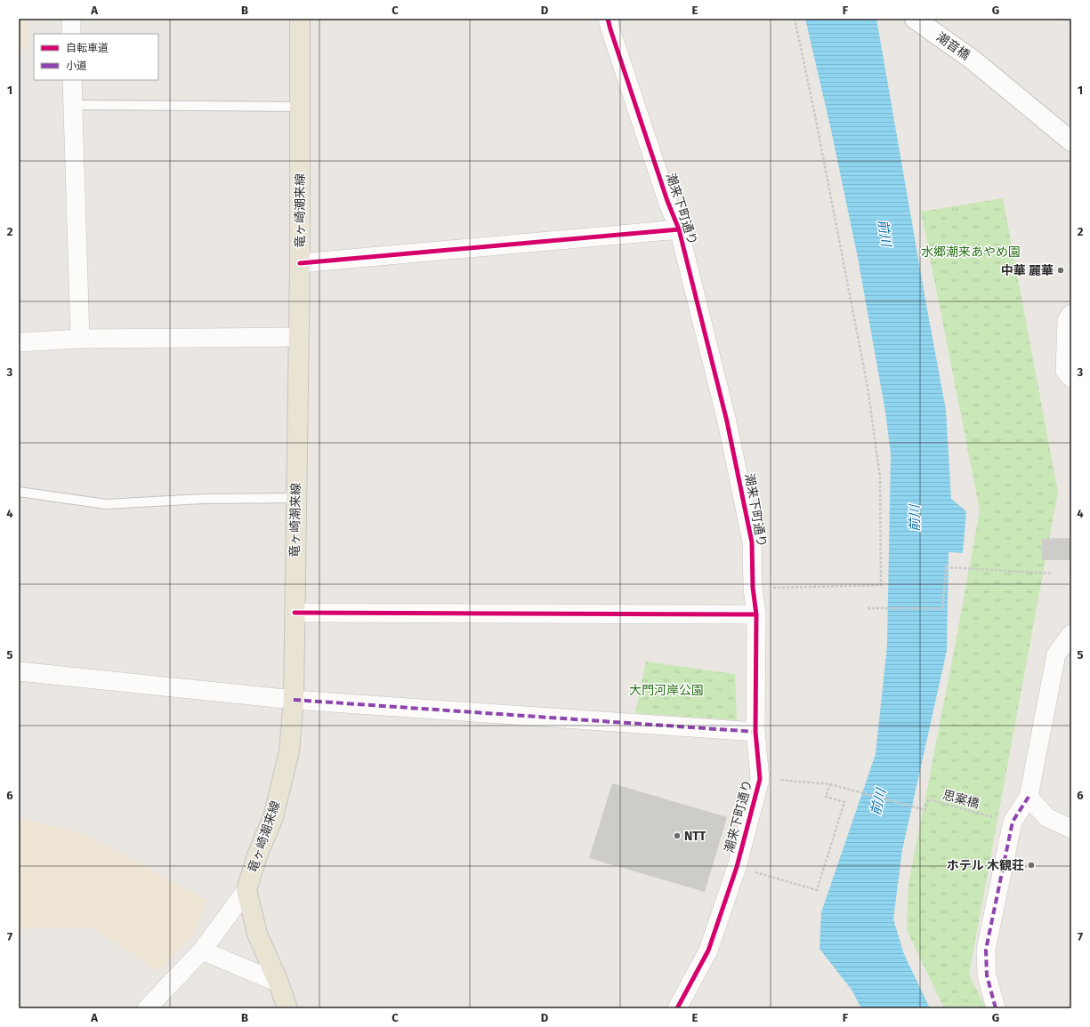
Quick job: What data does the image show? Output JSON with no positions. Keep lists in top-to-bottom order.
{
  "streets": {
    "main road": ["竜ヶ崎潮来線"],
    "street": ["潮音橋", "潮来下町通り"],
    "path": ["思案橋"]
  },
  "water": ["前川"],
  "parks": ["水郷潮来あやめ園", "大門河岸公園"],
  "places": ["中華 麗華", "NTT", "ホテル 木観荘"],
  "legend": ["自転車道", "小道"],
  "grid": {
    "columns": [
      "A",
      "B",
      "C",
      "D",
      "E",
      "F",
      "G"
    ],
    "rows": [
      "1",
      "2",
      "3",
      "4",
      "5",
      "6",
      "7"
    ]
  }
}
